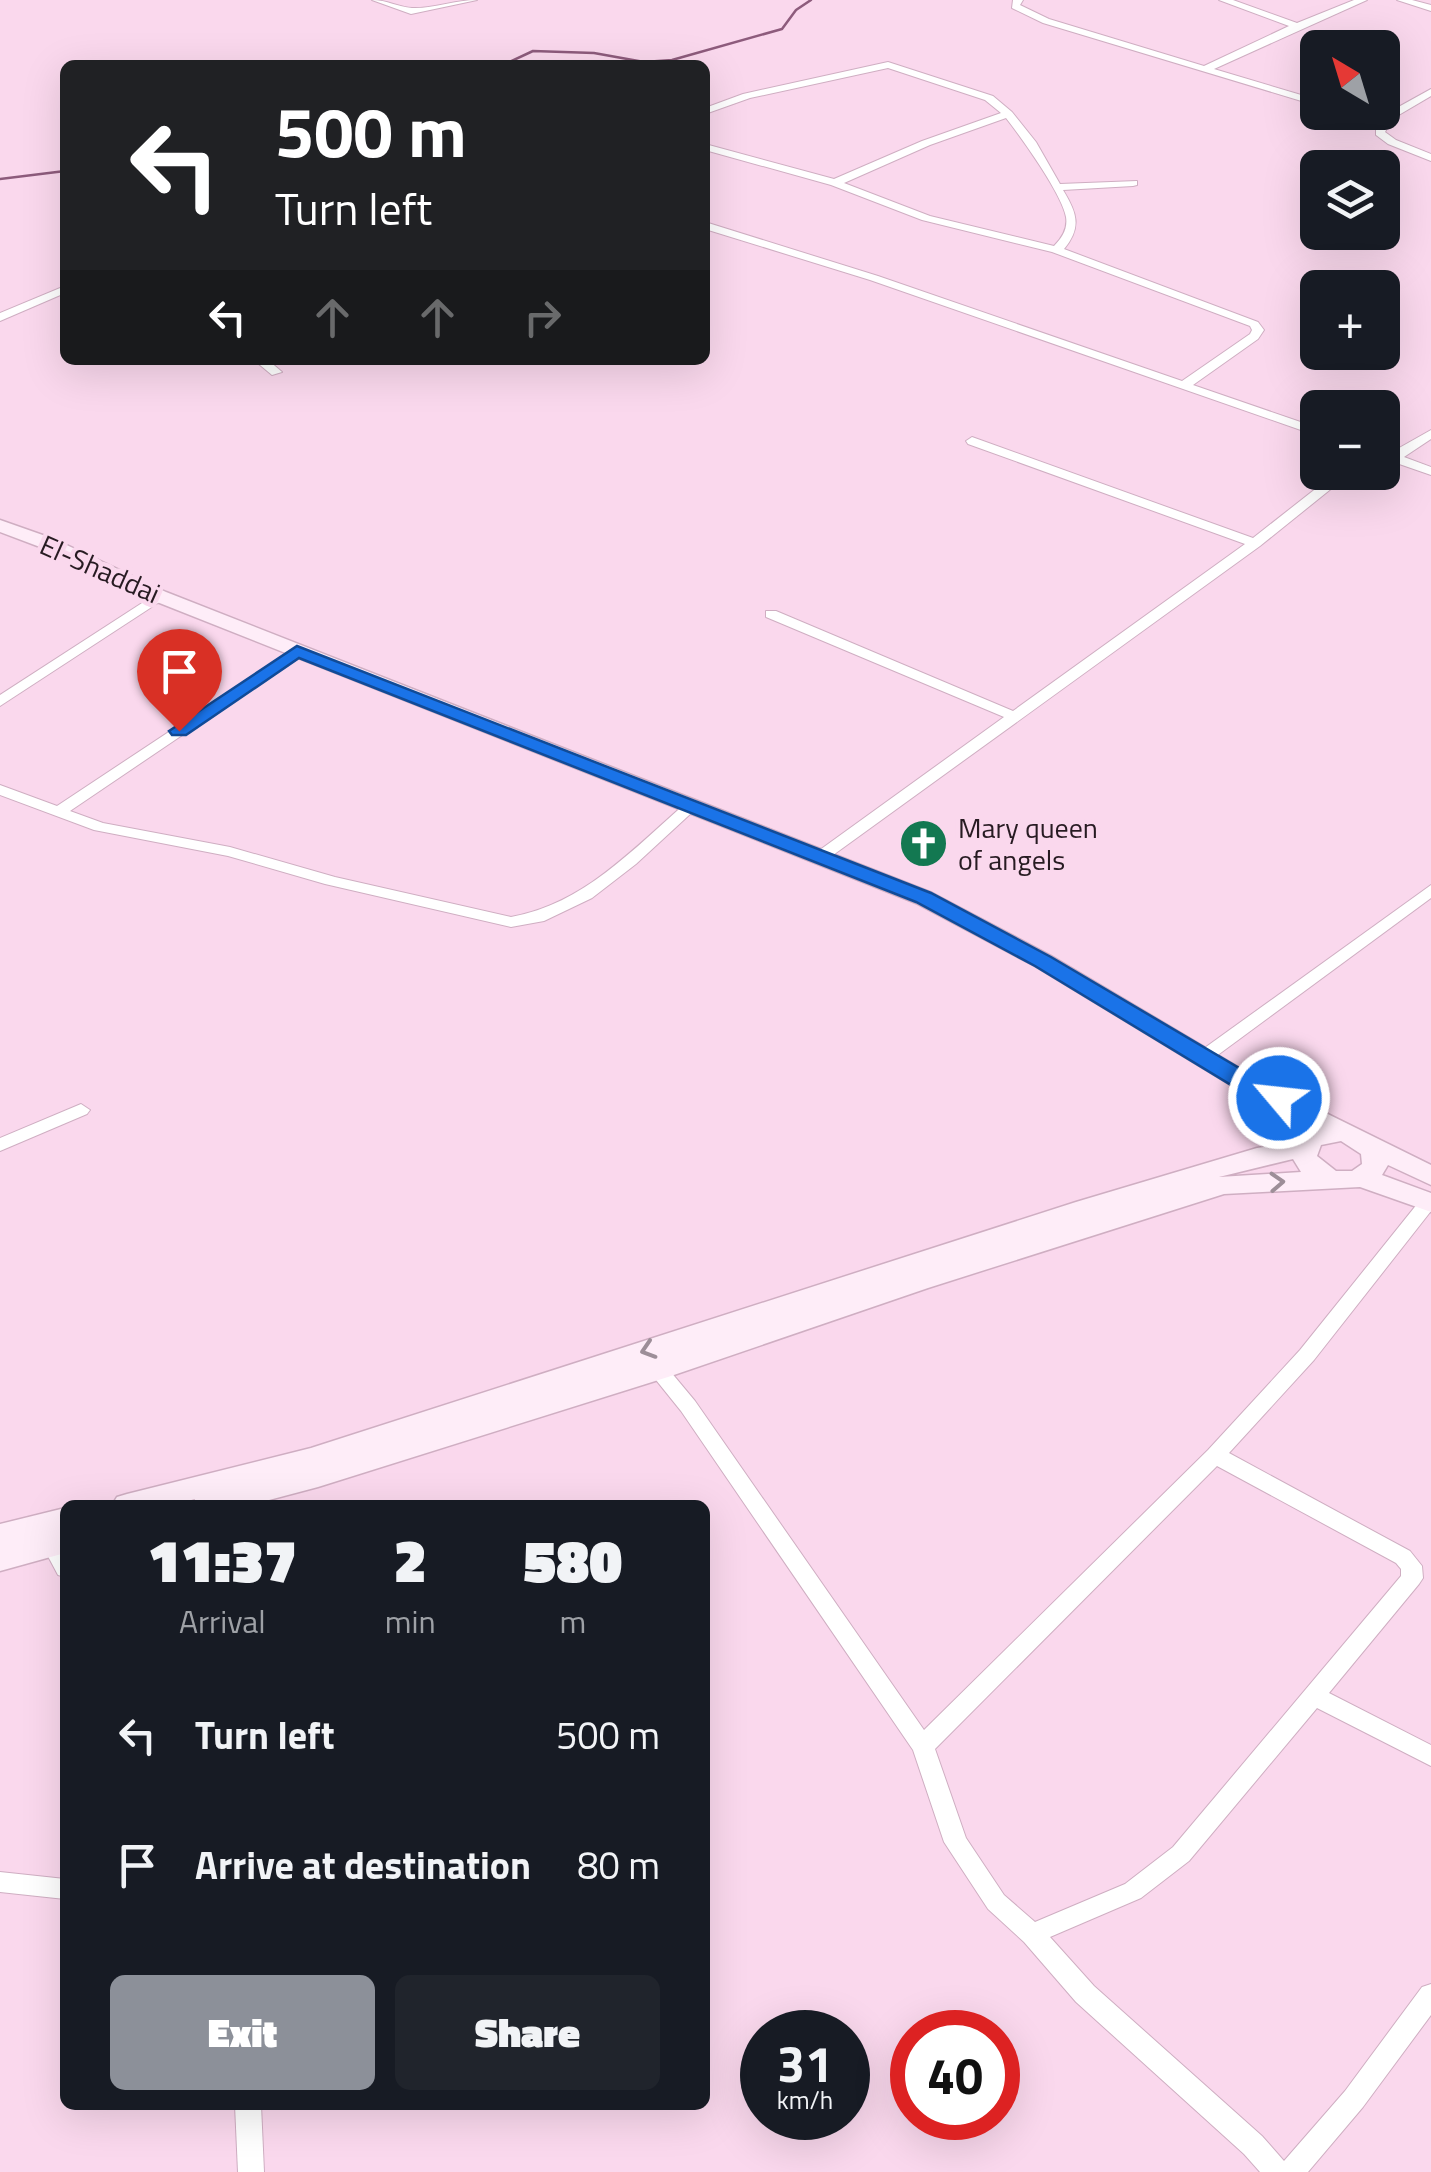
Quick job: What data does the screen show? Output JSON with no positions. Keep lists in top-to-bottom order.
{
  "streets": {
    "street": ["El-Shaddai"]
  },
  "places": {
    "church": ["Mary queen of angels"]
  },
  "north": "top left",
  "page": {
    "map_buttons": ["+", "−"],
    "turn": ["500 m", "Turn left"],
    "eta": [
      "11:37",
      "Arrival",
      "2",
      "min",
      "580",
      "m"
    ],
    "list": [
      {
        "name": "Turn left",
        "value": "500 m"
      },
      {
        "name": "Arrive at destination",
        "value": "80 m"
      }
    ],
    "buttons": ["Exit", "Share"],
    "speed": "31 km/h",
    "limit": "40"
  }
}
